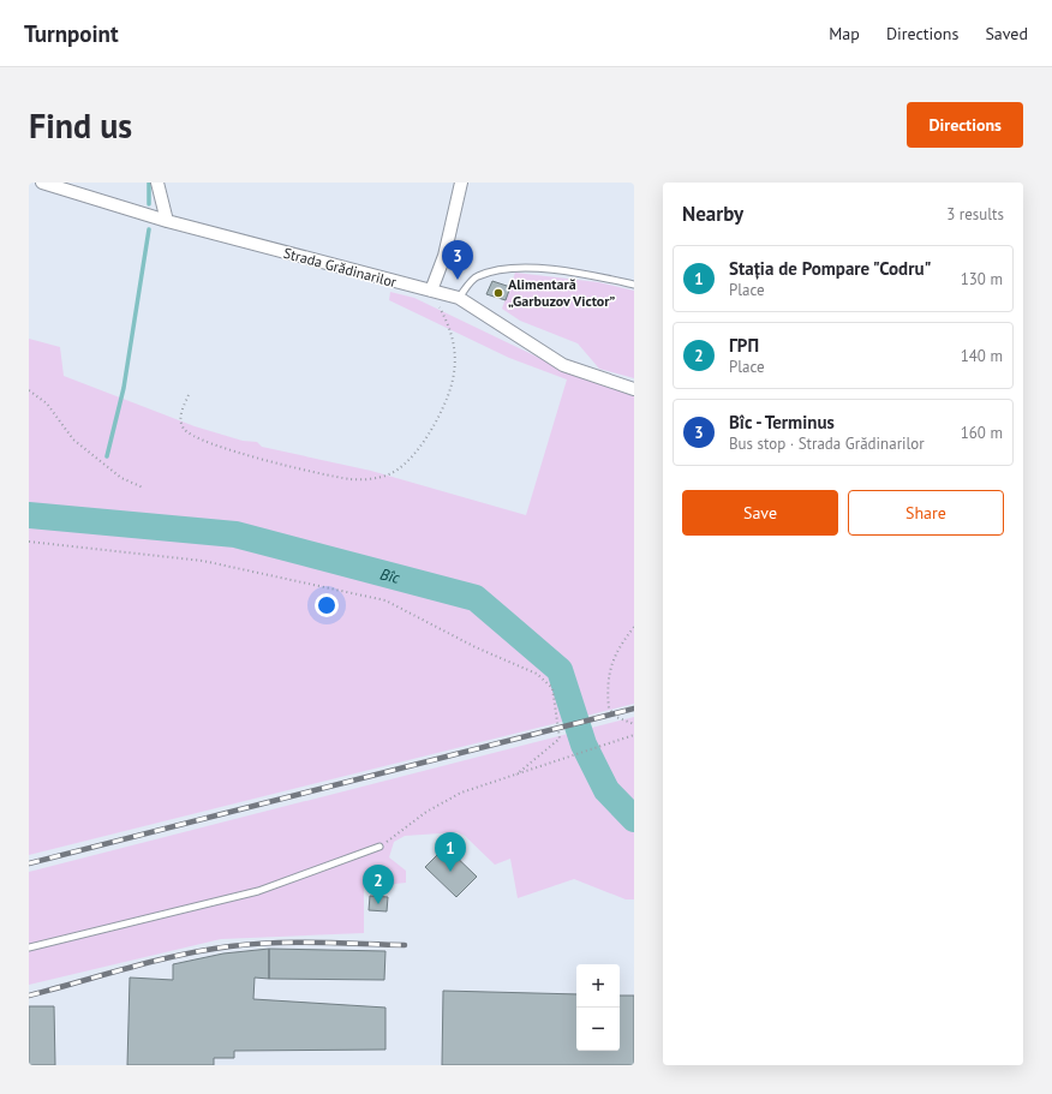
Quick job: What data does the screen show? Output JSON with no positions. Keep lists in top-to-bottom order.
{
  "streets": {
    "street": ["Strada Grădinarilor"]
  },
  "water": ["Bîc"],
  "places": ["Alimentară „Garbuzov Victor”"],
  "page": {
    "header": "Turnpoint",
    "nav": ["Map", "Directions", "Saved"],
    "buttons": [
      "Directions",
      ["Save", "Share"]
    ],
    "title": "Find us",
    "heading": ["Nearby", "3 results"],
    "pins": ["3", "1", "2"],
    "list": [
      {
        "mark": "1",
        "name": "Stația de Pompare \"Codru\"",
        "note": "Place",
        "value": "130 m"
      },
      {
        "mark": "2",
        "name": "ГРП",
        "note": "Place",
        "value": "140 m"
      },
      {
        "mark": "3",
        "name": "Bîc - Terminus",
        "note": "Bus stop · Strada Grădinarilor",
        "value": "160 m"
      }
    ],
    "map_buttons": ["+", "−"]
  }
}
